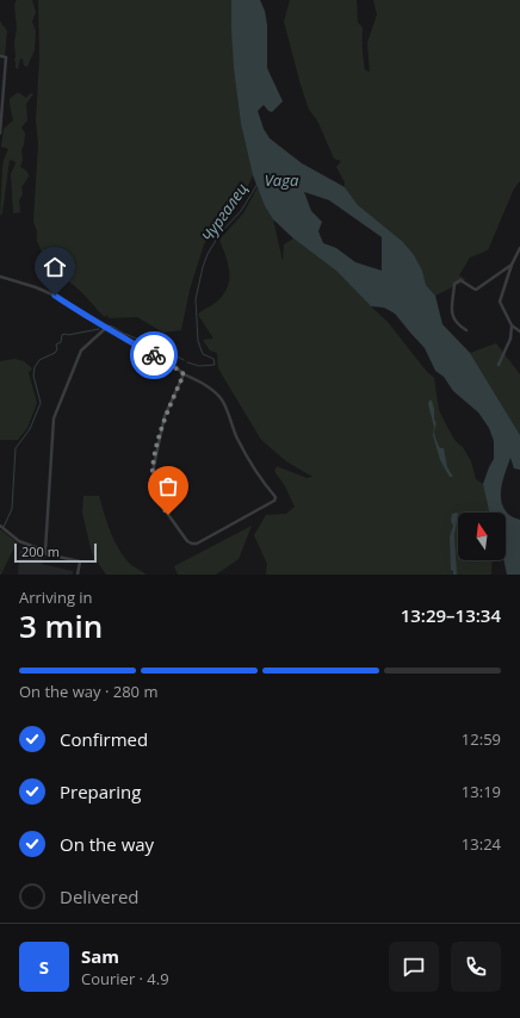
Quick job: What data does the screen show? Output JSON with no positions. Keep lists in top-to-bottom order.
{
  "water": ["Vaga", "Чургалец"],
  "scale_bar": "200 m",
  "north": "top",
  "page": {
    "scale": "200 m",
    "heading": ["3 min", "Arriving in", "13:29–13:34"],
    "panel": ["Sam", "Courier · 4.9"],
    "bar": "On the way · 280 m",
    "list": [
      ["Confirmed", "12:59"],
      ["Preparing", "13:19"],
      ["On the way", "13:24"],
      "Delivered"
    ],
    "round": "S"
  }
}
